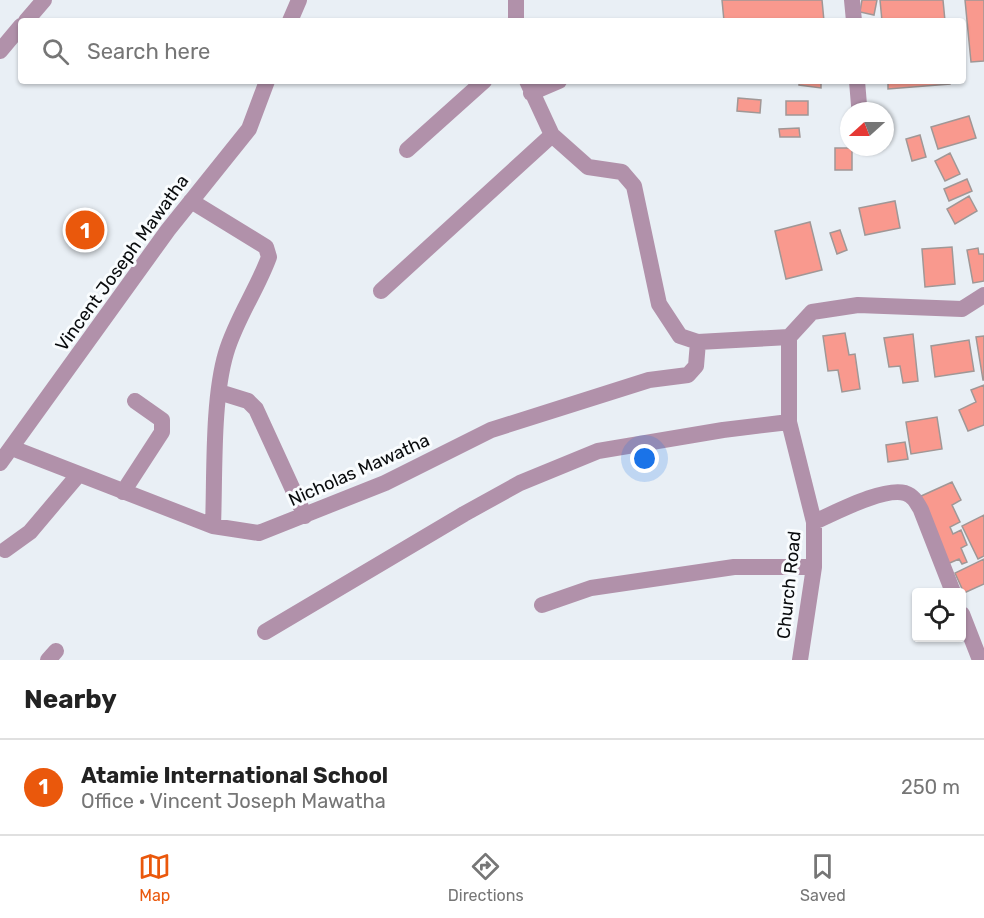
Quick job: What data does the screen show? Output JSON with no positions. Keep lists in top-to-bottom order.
{
  "streets": {
    "street": ["Vincent Joseph Mawatha", "Nicholas Mawatha", "Church Road"]
  },
  "crossings": [
    ["Vincent Joseph Mawatha", "Nicholas Mawatha"]
  ],
  "north": "left",
  "page": {
    "search": "Search here",
    "pins": "1",
    "heading": "Nearby",
    "list": [
      {
        "mark": "1",
        "name": "Atamie International School",
        "note": "Office · Vincent Joseph Mawatha",
        "value": "250 m"
      }
    ],
    "nav": ["Map", "Directions", "Saved"]
  }
}
